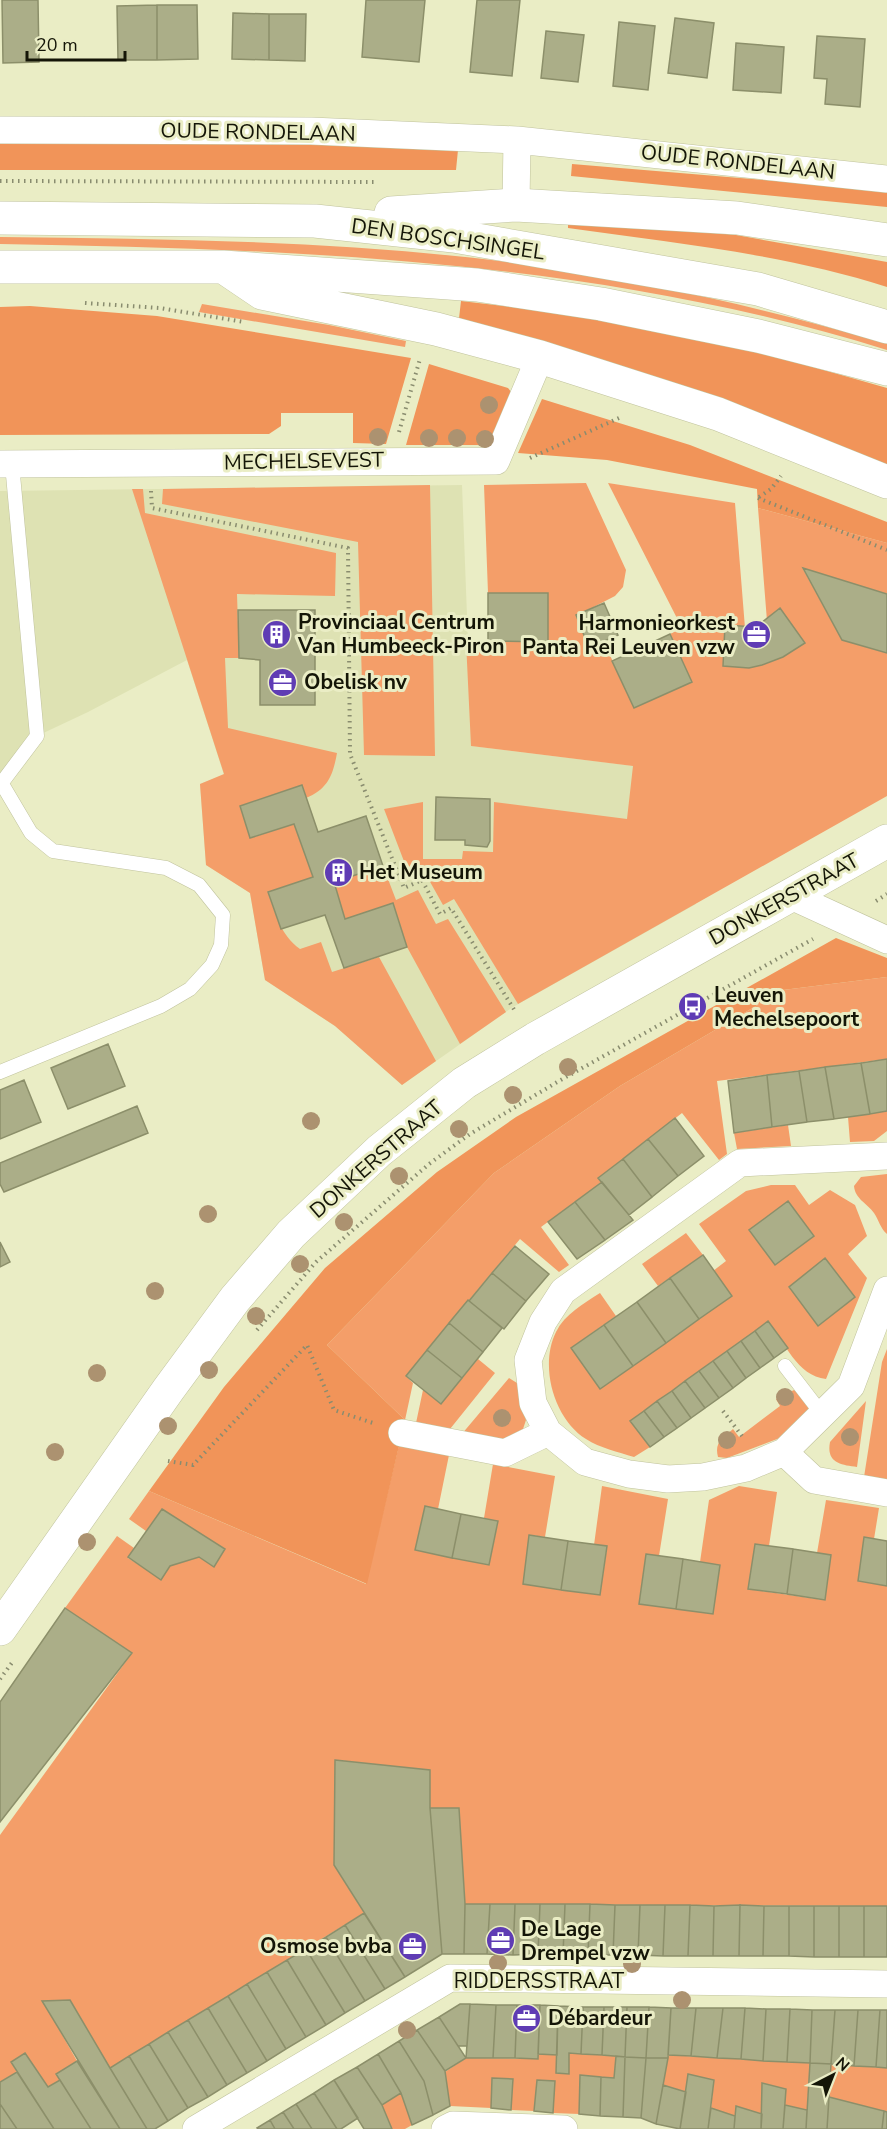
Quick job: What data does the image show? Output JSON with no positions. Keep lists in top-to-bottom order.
{
  "streets": {
    "main road": ["DEN BOSCHSINGEL", "DONKERSTRAAT"],
    "street": ["OUDE RONDELAAN", "MECHELSEVEST", "RIDDERSSTRAAT"]
  },
  "places": {
    "building": ["Provinciaal Centrum Van Humbeeck-Piron", "Het Museum"],
    "office": [
      "Harmonieorkest Panta Rei Leuven vzw",
      "Obelisk nv",
      "De Lage Drempel vzw",
      "Osmose bvba",
      "Débardeur"
    ],
    "bus stop": ["Leuven Mechelsepoort"]
  },
  "scale_bar": "20 m",
  "north": "top right"
}
